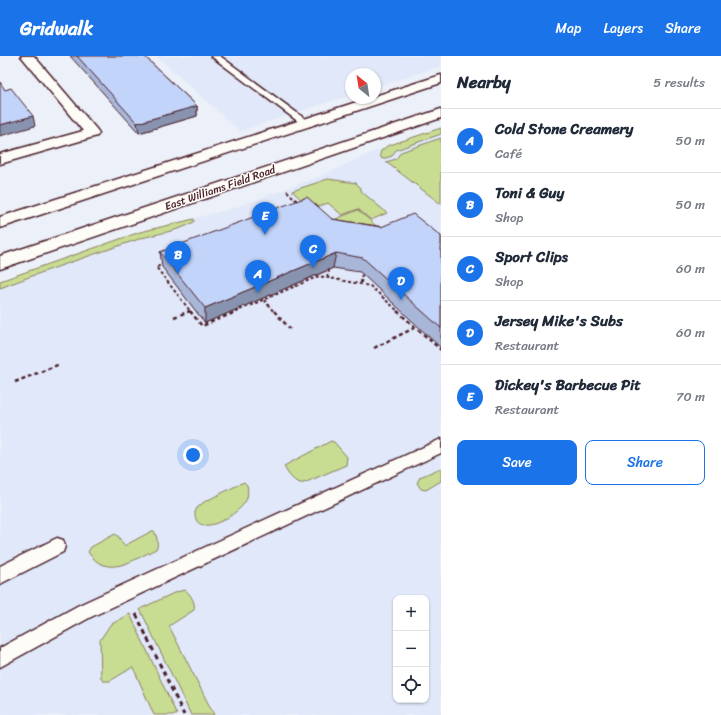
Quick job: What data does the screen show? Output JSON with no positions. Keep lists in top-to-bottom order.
{
  "streets": {
    "main road": ["East Williams Field Road"]
  },
  "north": "top left",
  "page": {
    "header": "Gridwalk",
    "nav": ["Map", "Layers", "Share"],
    "heading": ["Nearby", "5 results"],
    "list": [
      {
        "mark": "A",
        "name": "Cold Stone Creamery",
        "note": "Café",
        "value": "50 m"
      },
      {
        "mark": "B",
        "name": "Toni & Guy",
        "note": "Shop",
        "value": "50 m"
      },
      {
        "mark": "C",
        "name": "Sport Clips",
        "note": "Shop",
        "value": "60 m"
      },
      {
        "mark": "D",
        "name": "Jersey Mike's Subs",
        "note": "Restaurant",
        "value": "60 m"
      },
      {
        "mark": "E",
        "name": "Dickey's Barbecue Pit",
        "note": "Restaurant",
        "value": "70 m"
      }
    ],
    "pins": [
      "E",
      "C",
      "B",
      "A",
      "D"
    ],
    "buttons": ["Save", "Share"],
    "map_buttons": ["+", "−"]
  }
}
